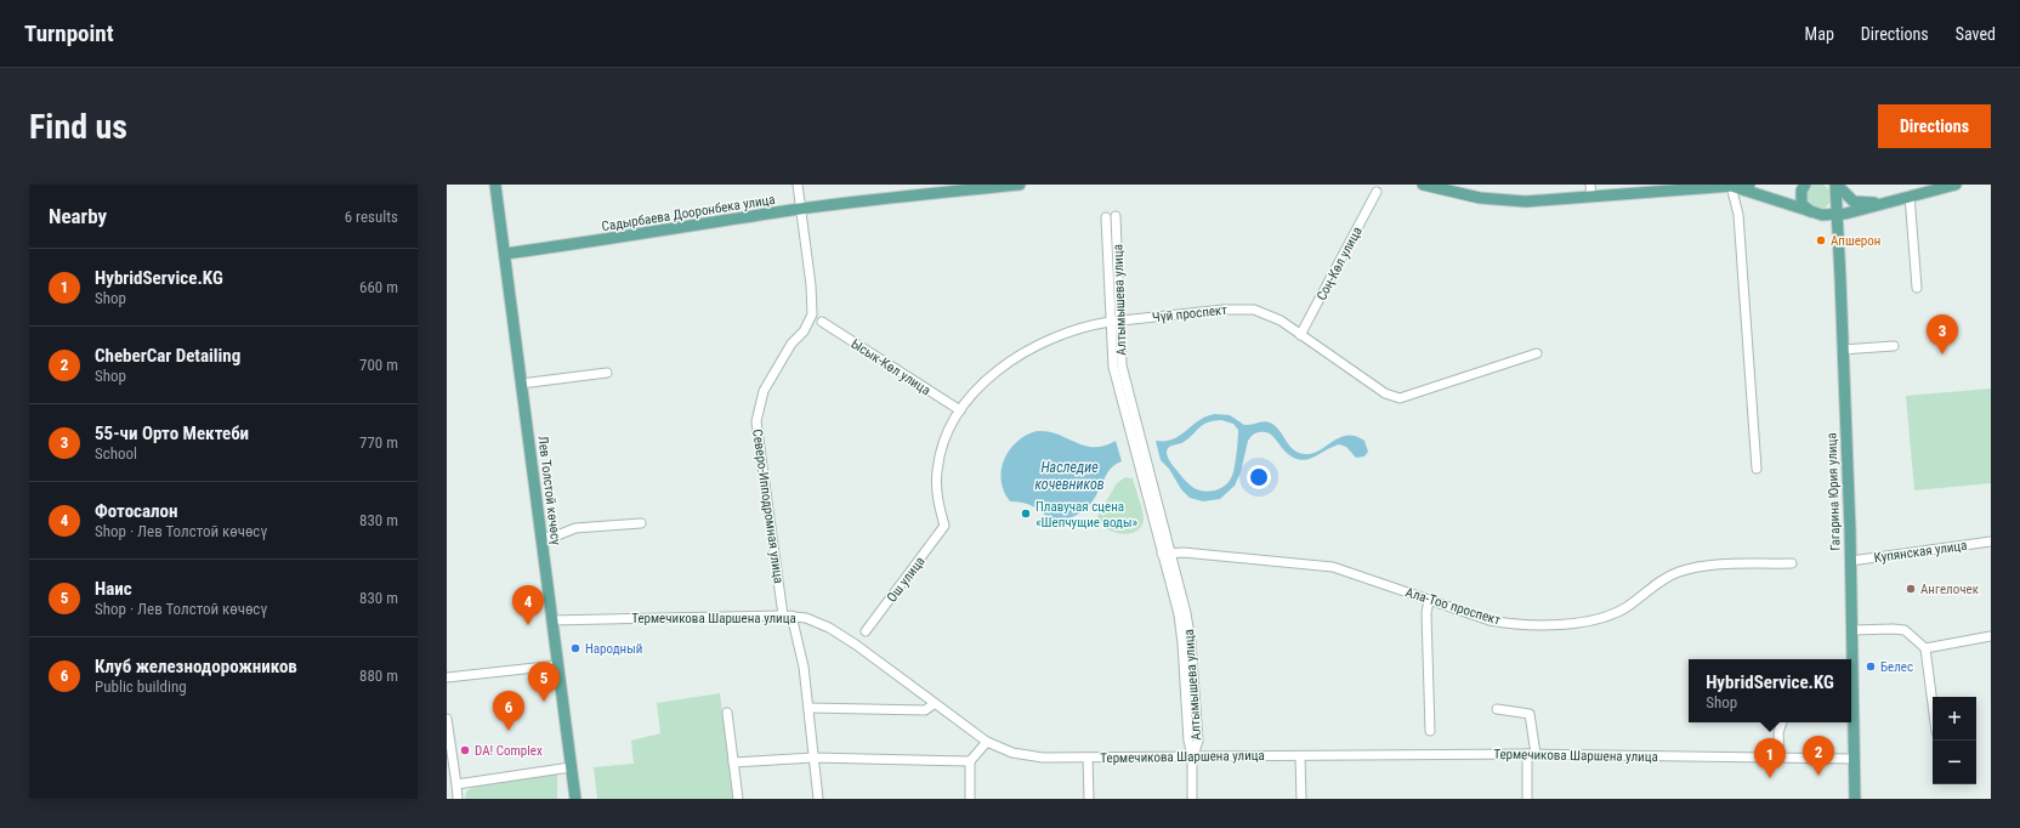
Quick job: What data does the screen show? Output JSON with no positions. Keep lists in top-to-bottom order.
{
  "streets": {
    "main road": ["Садырбаева Дооронбека улица", "Лев Толстой көчөсү", "Гагарина Юрия улица"],
    "street": [
      "Соң-Көл улица",
      "Алтымышева улица",
      "Чүй проспект",
      "Ысык-Көл улица",
      "Северо-Ипподромная улица",
      "Купянская улица",
      "Ош улица",
      "Ала-Тоо проспект",
      "Термечикова Шаршена улица"
    ]
  },
  "crossings": [
    ["Садырбаева Дооронбека улица", "Лев Толстой көчөсү"],
    ["Садырбаева Дооронбека улица", "Северо-Ипподромная улица"],
    ["Соң-Көл улица", "Чүй проспект"],
    ["Алтымышева улица", "Чүй проспект"],
    ["Алтымышева улица", "Ала-Тоо проспект"],
    ["Алтымышева улица", "Термечикова Шаршена улица"],
    ["Чүй проспект", "Ысык-Көл улица"],
    ["Чүй проспект", "Ош улица"],
    ["Лев Толстой көчөсү", "Термечикова Шаршена улица"],
    ["Гагарина Юрия улица", "Купянская улица"],
    ["Гагарина Юрия улица", "Термечикова Шаршена улица"],
    ["Северо-Ипподромная улица", "Термечикова Шаршена улица"]
  ],
  "water": ["Наследие кочевников"],
  "places": [
    "Апшерон",
    "Плавучая сцена «Шепчущие воды»",
    "Ангелочек",
    "Народный",
    "Белес",
    "DA! Complex"
  ],
  "page": {
    "header": "Turnpoint",
    "nav": ["Map", "Directions", "Saved"],
    "buttons": "Directions",
    "title": "Find us",
    "heading": ["Nearby", "6 results"],
    "list": [
      {
        "mark": "1",
        "name": "HybridService.KG",
        "note": "Shop",
        "value": "660 m"
      },
      {
        "mark": "2",
        "name": "CheberCar Detailing",
        "note": "Shop",
        "value": "700 m"
      },
      {
        "mark": "3",
        "name": "55-чи Орто Мектеби",
        "note": "School",
        "value": "770 m"
      },
      {
        "mark": "4",
        "name": "Фотосалон",
        "note": "Shop · Лев Толстой көчөсү",
        "value": "830 m"
      },
      {
        "mark": "5",
        "name": "Наис",
        "note": "Shop · Лев Толстой көчөсү",
        "value": "830 m"
      },
      {
        "mark": "6",
        "name": "Клуб железнодорожников",
        "note": "Public building",
        "value": "880 m"
      }
    ],
    "pins": [
      "3",
      "4",
      "5",
      "6",
      "2",
      "1"
    ],
    "popup": ["HybridService.KG", "Shop"],
    "map_buttons": ["+", "−"]
  }
}
